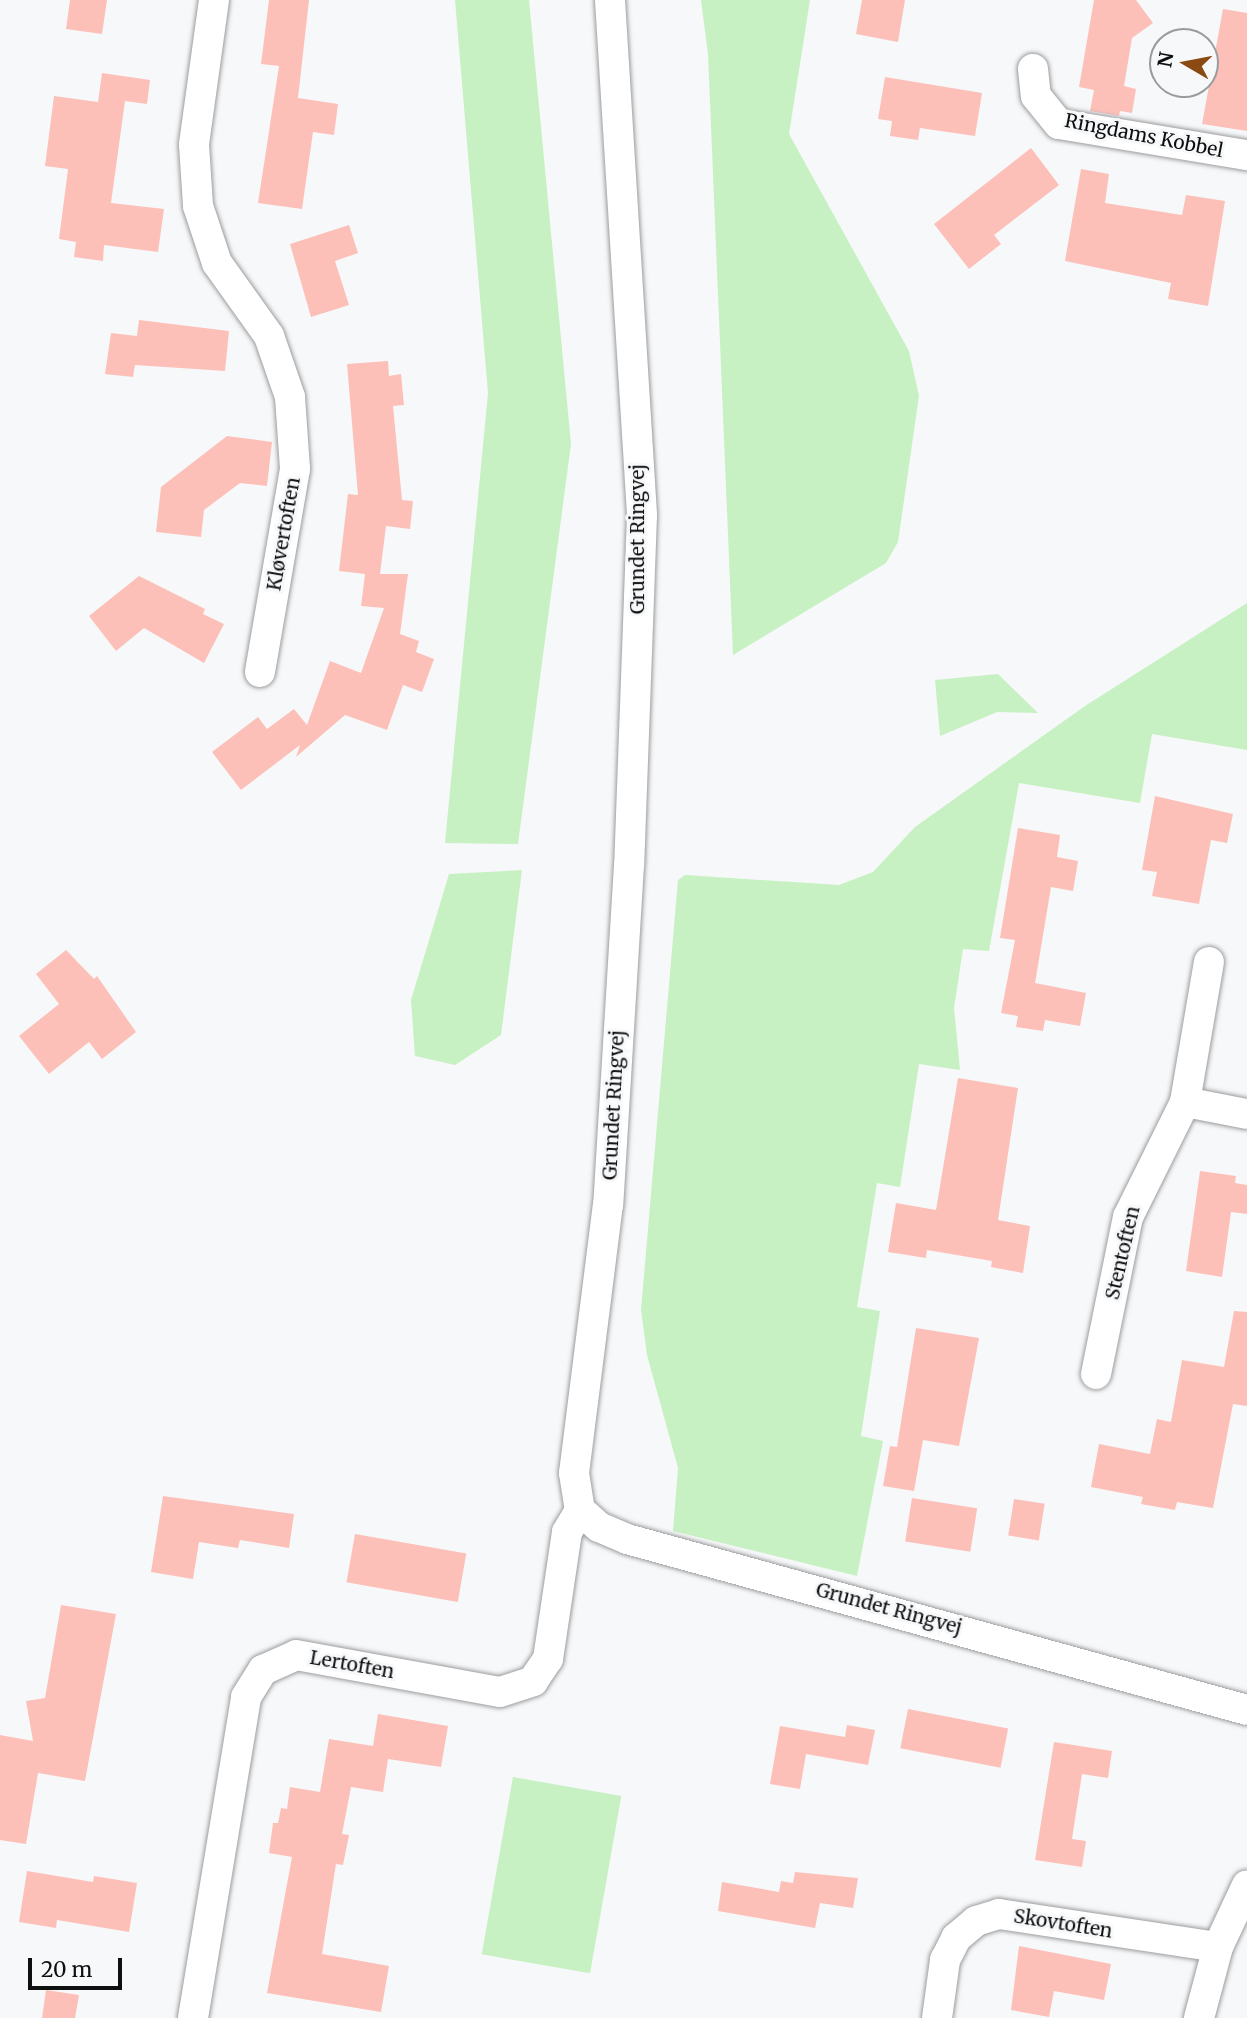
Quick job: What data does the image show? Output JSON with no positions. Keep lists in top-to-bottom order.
{
  "streets": {
    "street": [
      "Ringdams Kobbel",
      "Kløvertoften",
      "Grundet Ringvej",
      "Stentoften",
      "Lertoften",
      "Skovtoften"
    ]
  },
  "crossings": [
    ["Grundet Ringvej", "Lertoften"]
  ],
  "scale_bar": "20 m",
  "north": "left"
}
